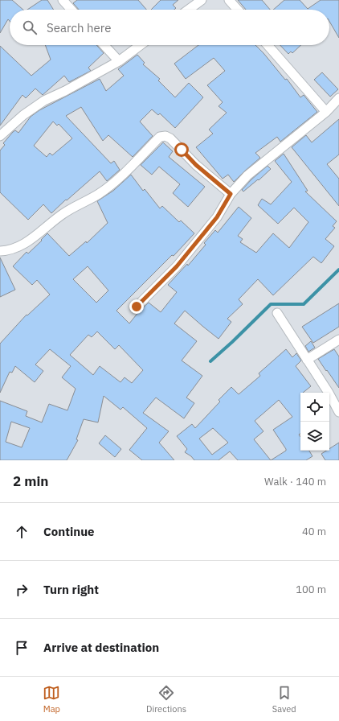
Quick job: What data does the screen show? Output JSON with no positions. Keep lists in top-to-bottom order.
{
  "page": {
    "search": "Search here",
    "heading": ["2 min", "Walk · 140 m"],
    "list": [
      ["Continue", "40 m"],
      ["Turn right", "100 m"],
      "Arrive at destination"
    ],
    "nav": ["Map", "Directions", "Saved"]
  }
}
